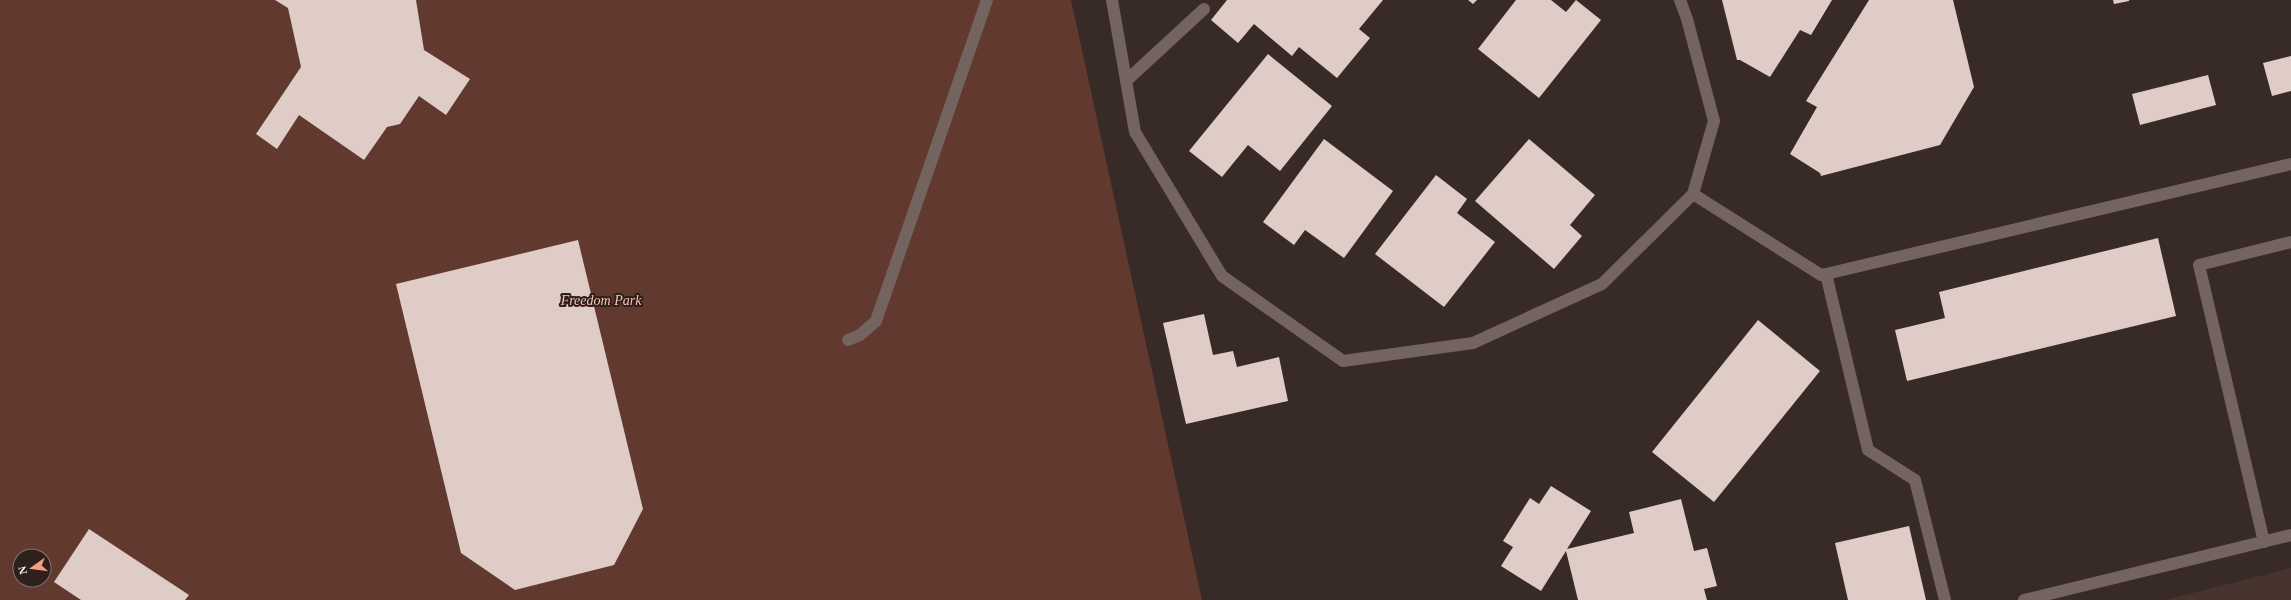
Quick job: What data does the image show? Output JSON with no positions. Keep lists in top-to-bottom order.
{
  "parks": ["Freedom Park"],
  "north": "left"
}
